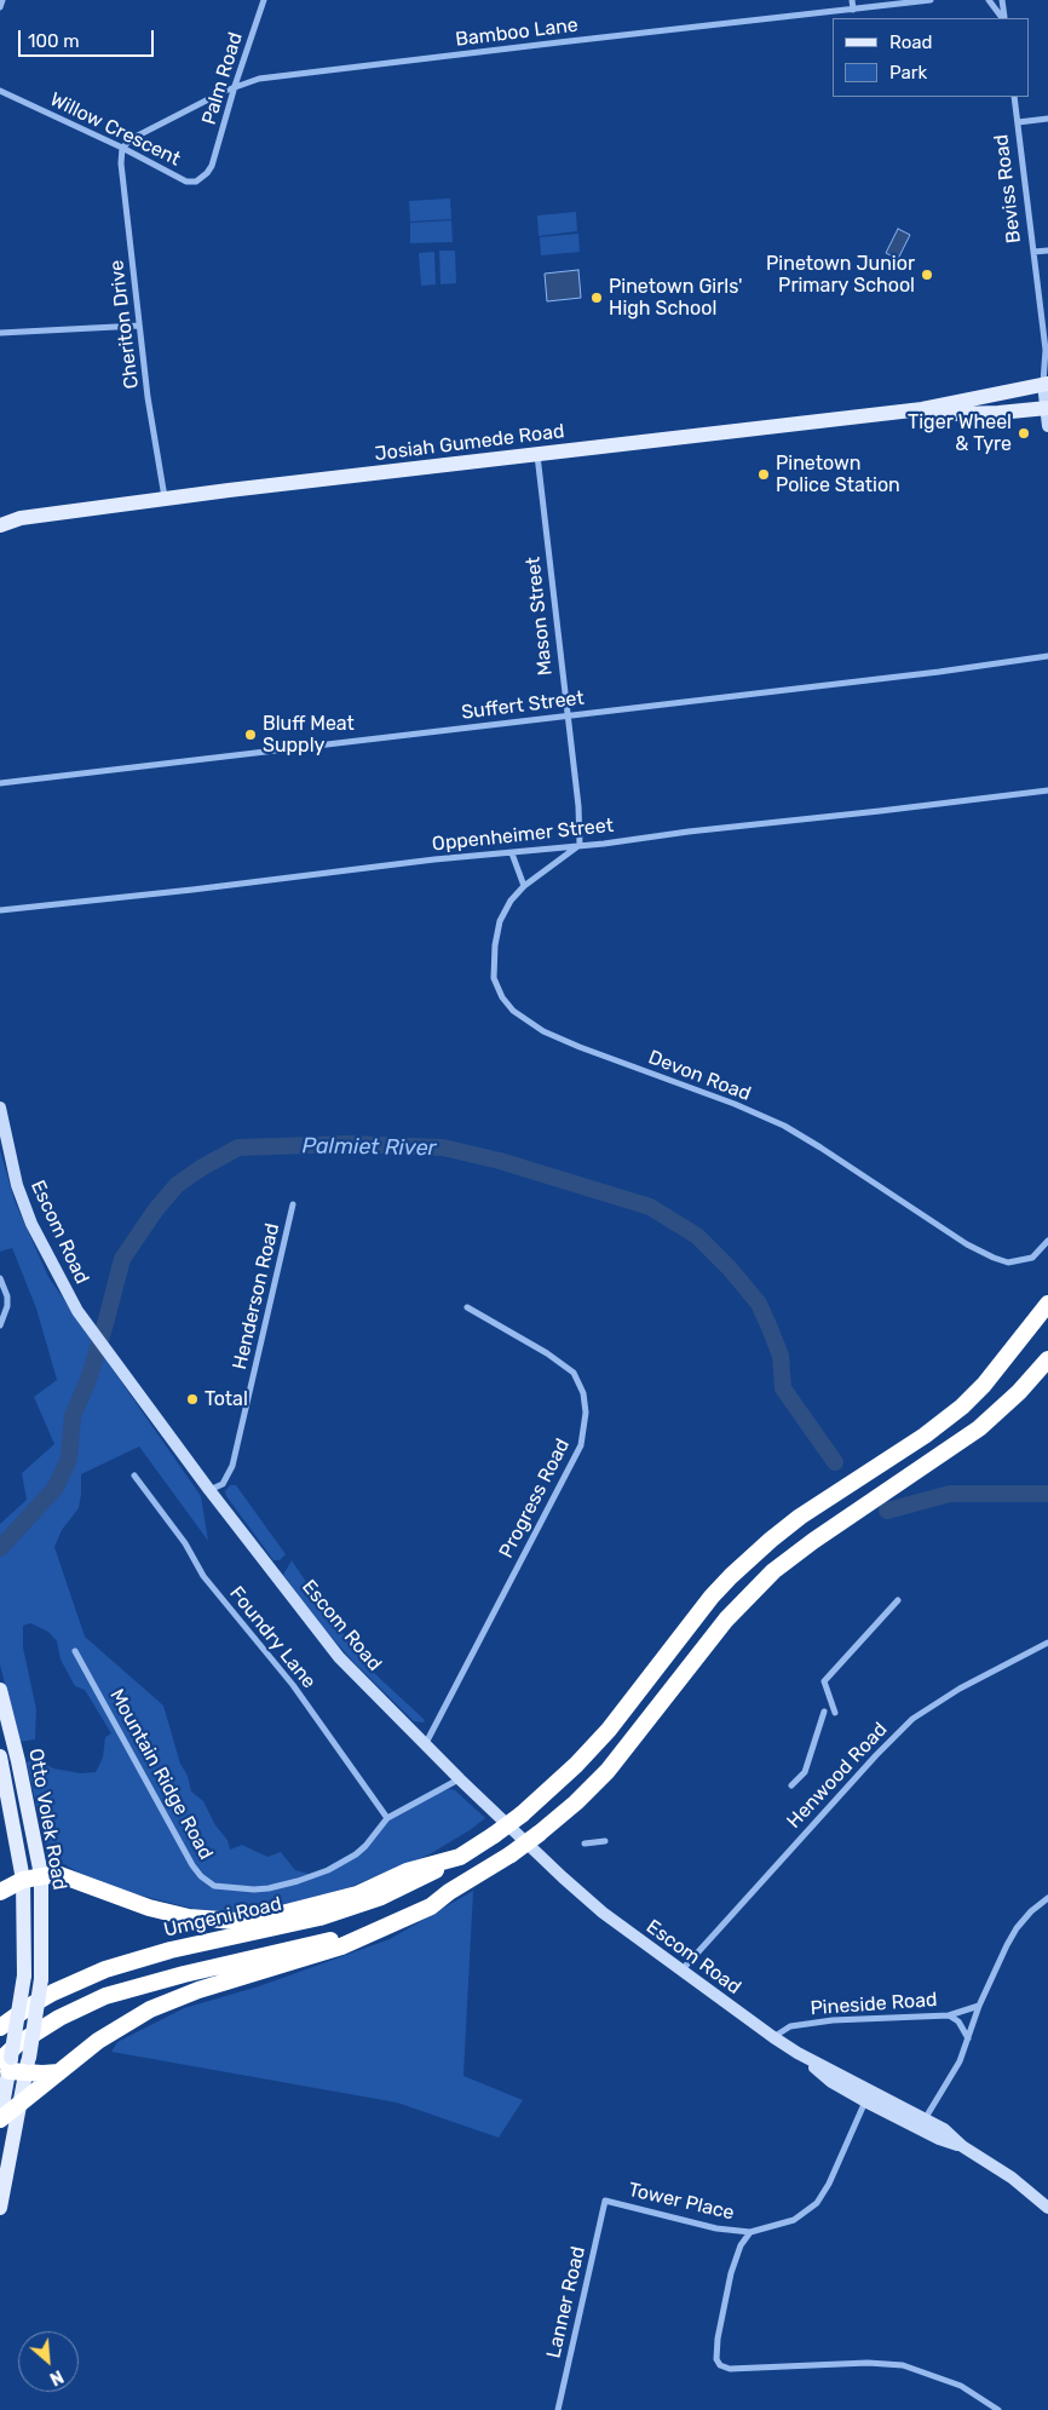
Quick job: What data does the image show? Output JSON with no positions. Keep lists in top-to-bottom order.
{
  "streets": {
    "highway": ["Umgeni Road"],
    "main road": ["Josiah Gumede Road", "Otto Volek Road"],
    "street": [
      "Bamboo Lane",
      "Palm Road",
      "Willow Crescent",
      "Beviss Road",
      "Cheriton Drive",
      "Mason Street",
      "Suffert Street",
      "Oppenheimer Street",
      "Devon Road",
      "Escom Road",
      "Henderson Road",
      "Progress Road",
      "Foundry Lane",
      "Mountain Ridge Road",
      "Henwood Road",
      "Pineside Road",
      "Tower Place",
      "Lanner Road"
    ]
  },
  "crossings": [
    ["Bamboo Lane", "Palm Road"],
    ["Bamboo Lane", "Willow Crescent"],
    ["Bamboo Lane", "Cheriton Drive"],
    ["Palm Road", "Willow Crescent"],
    ["Willow Crescent", "Cheriton Drive"],
    ["Beviss Road", "Josiah Gumede Road"],
    ["Cheriton Drive", "Josiah Gumede Road"],
    ["Josiah Gumede Road", "Mason Street"],
    ["Mason Street", "Suffert Street"],
    ["Mason Street", "Oppenheimer Street"],
    ["Mason Street", "Devon Road"],
    ["Oppenheimer Street", "Devon Road"],
    ["Escom Road", "Henderson Road"],
    ["Escom Road", "Progress Road"],
    ["Escom Road", "Mountain Ridge Road"],
    ["Escom Road", "Henwood Road"],
    ["Escom Road", "Pineside Road"],
    ["Foundry Lane", "Mountain Ridge Road"],
    ["Tower Place", "Lanner Road"]
  ],
  "water": ["Palmiet River"],
  "places": [
    "Pinetown Junior Primary School",
    "Pinetown Girls' High School",
    "Tiger Wheel & Tyre",
    "Pinetown Police Station",
    "Bluff Meat Supply",
    "Total"
  ],
  "legend": ["Road", "Park"],
  "scale_bar": "100 m",
  "north": "bottom right"
}
